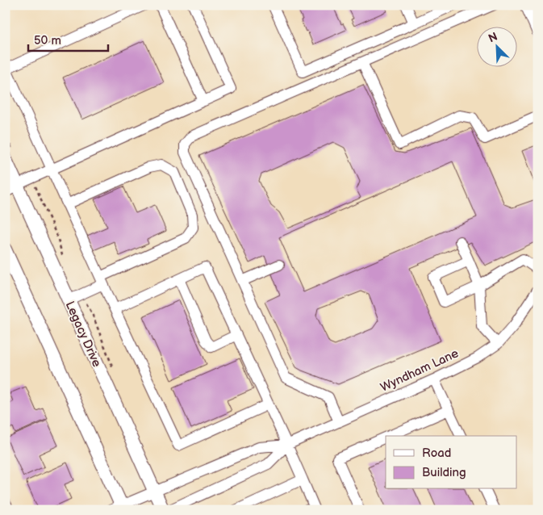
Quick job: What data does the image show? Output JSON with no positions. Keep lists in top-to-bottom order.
{
  "streets": {
    "main road": ["Legacy Drive"],
    "street": ["Wyndham Lane"]
  },
  "crossings": [
    ["Legacy Drive", "Wyndham Lane"]
  ],
  "legend": ["Road", "Building"],
  "scale_bar": "50 m",
  "north": "top left"
}
